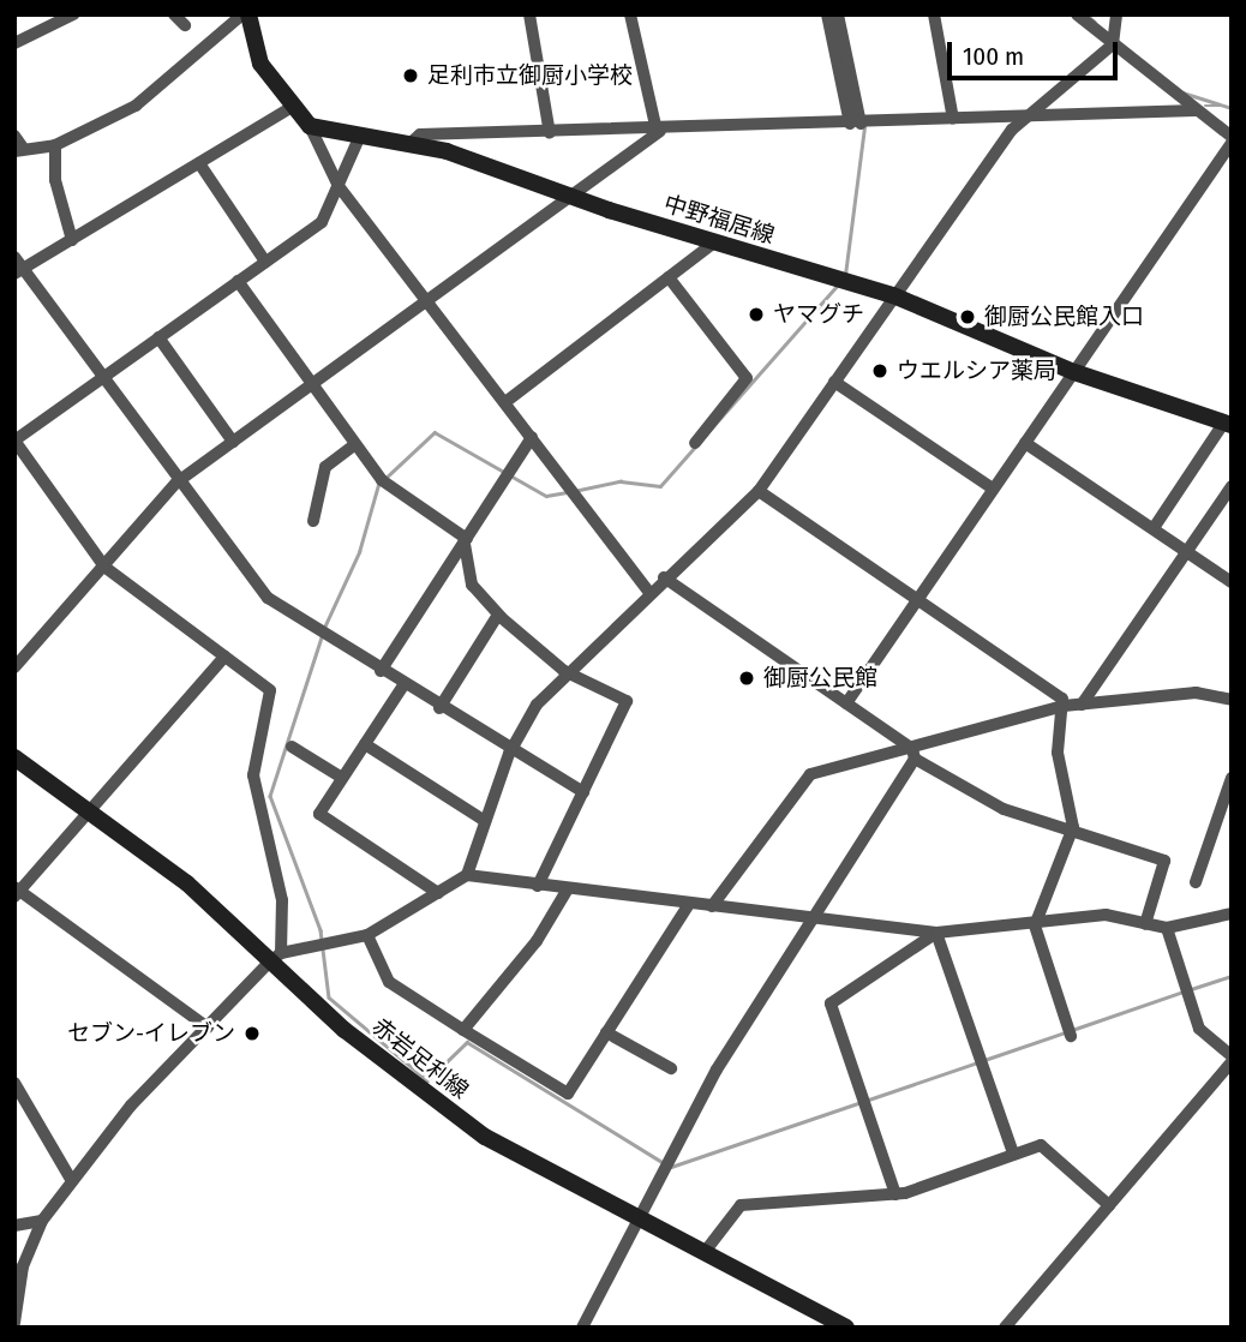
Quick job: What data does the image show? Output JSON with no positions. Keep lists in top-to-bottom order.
{
  "streets": {
    "main road": ["中野福居線", "赤岩足利線"]
  },
  "places": [
    "足利市立御厨小学校",
    "ヤマグチ",
    "御厨公民館入口",
    "ウエルシア薬局",
    "御厨公民館",
    "セブン-イレブン"
  ],
  "scale_bar": "100 m"
}
